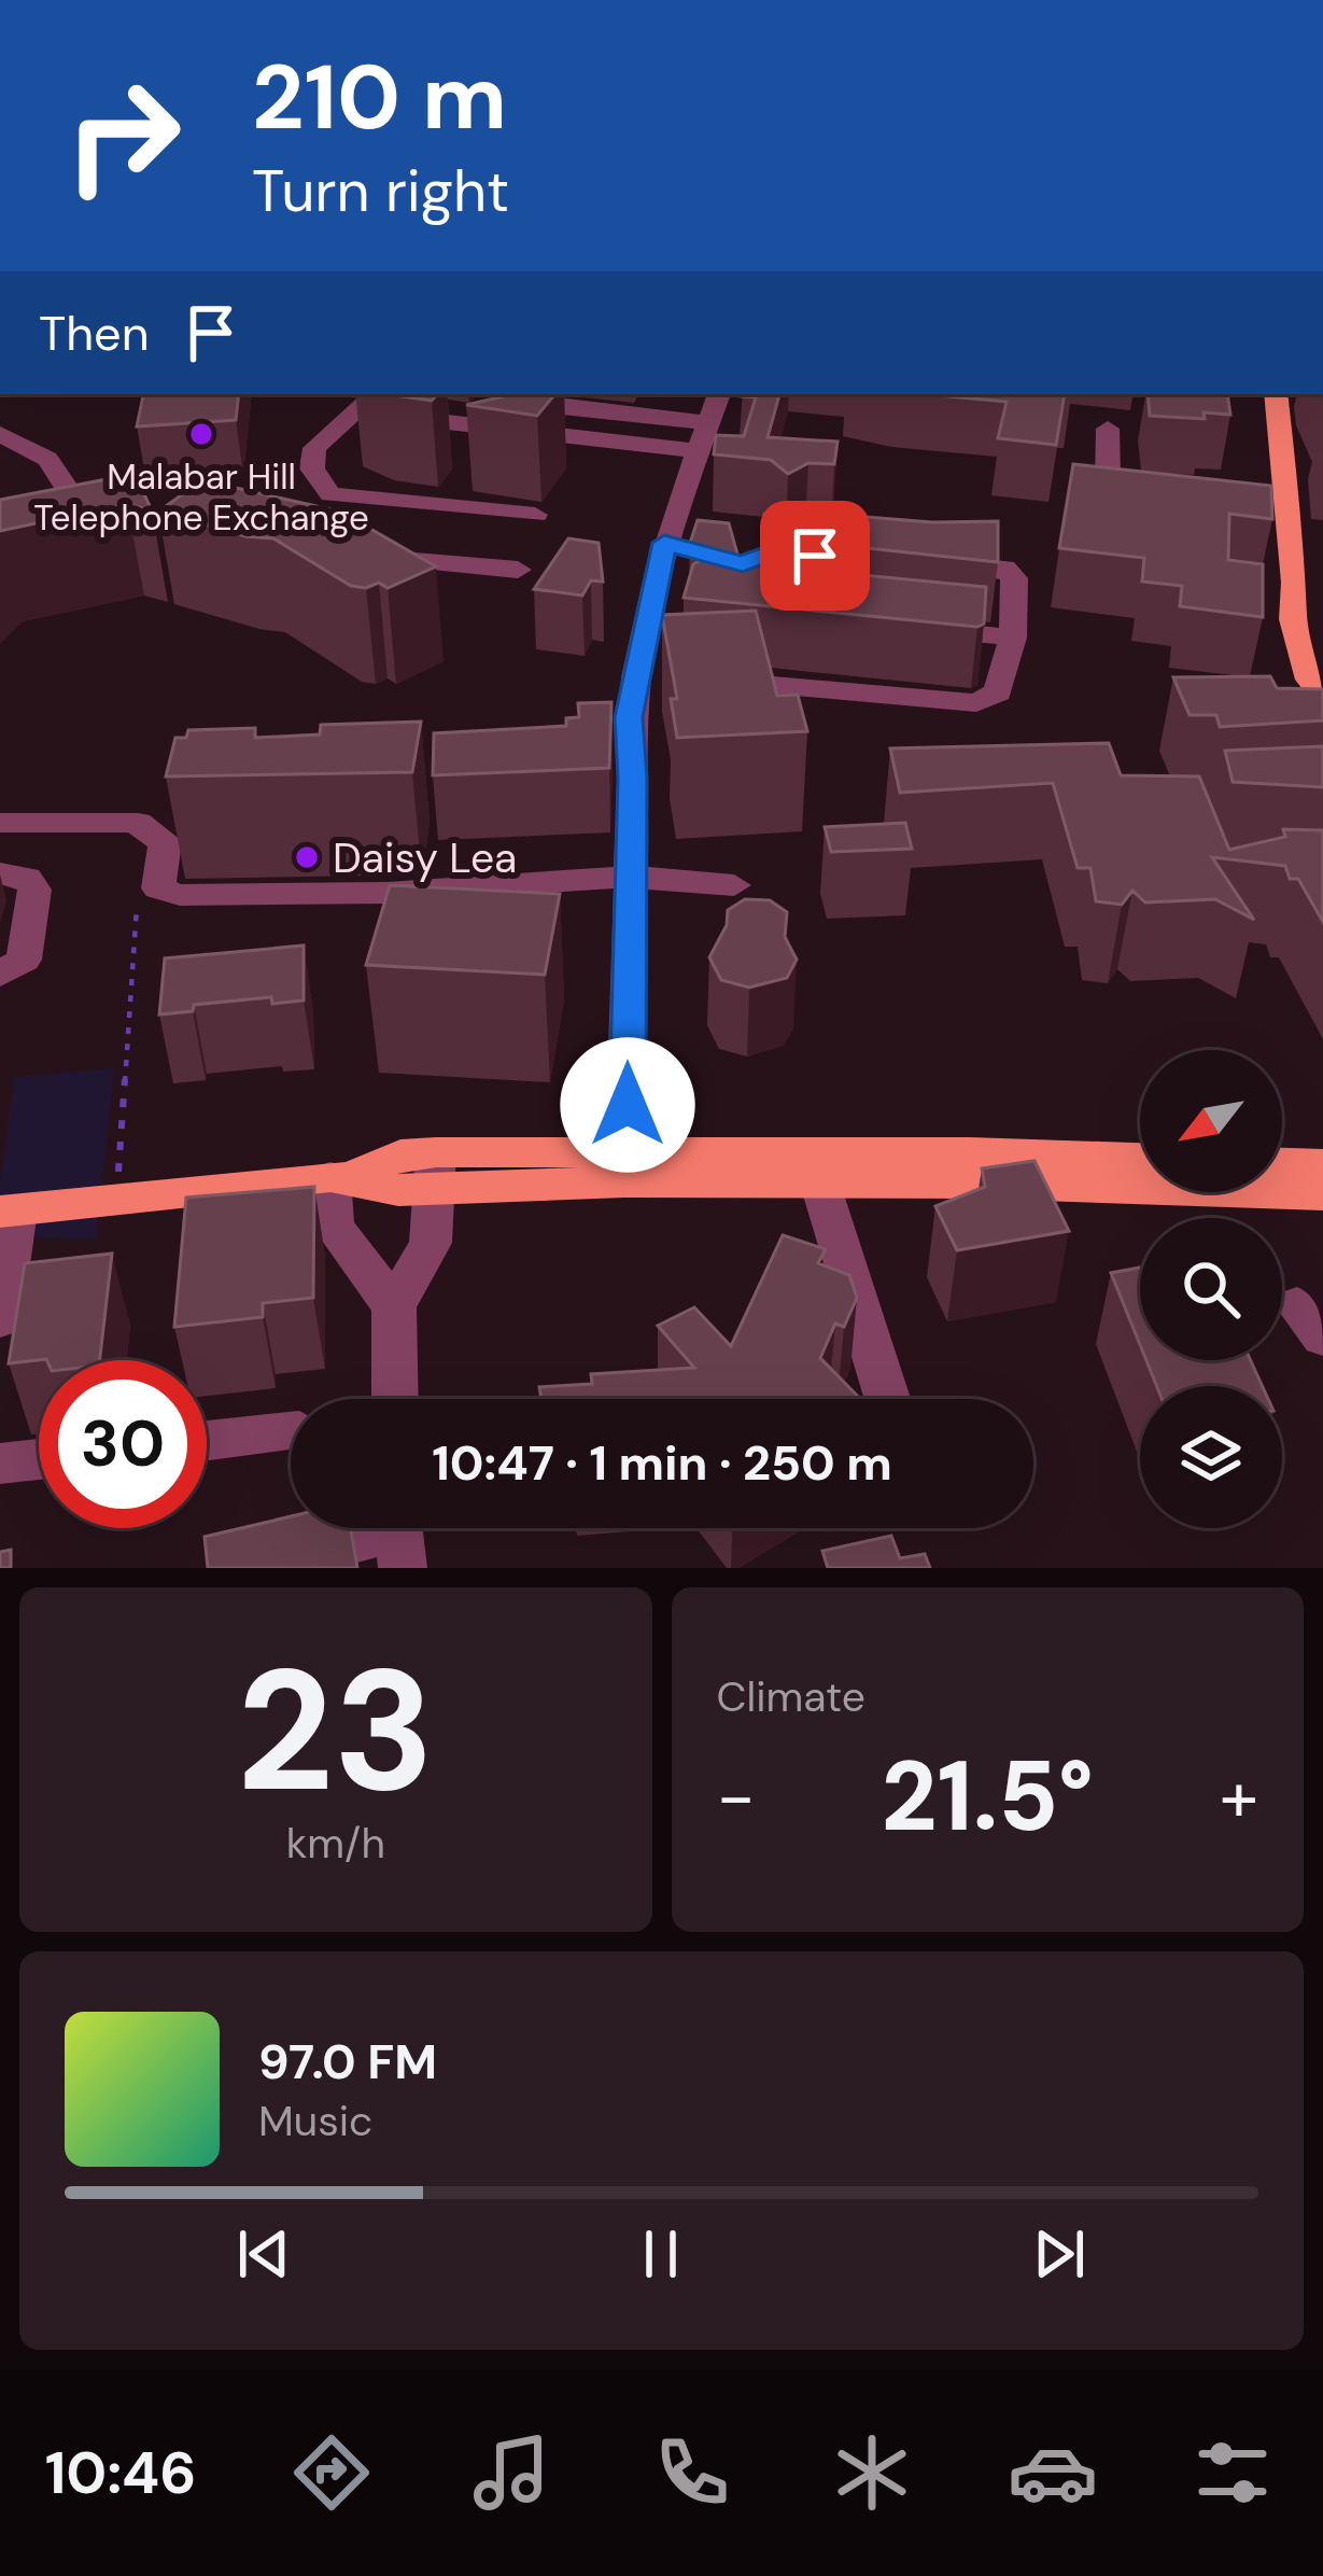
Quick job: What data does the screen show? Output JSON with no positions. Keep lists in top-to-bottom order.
{
  "places": ["Malabar Hill Telephone Exchange", "Daisy Lea"],
  "north": "bottom left",
  "page": {
    "turn": ["210 m", "Turn right"],
    "then": "Then",
    "limit": "30",
    "trip": "10:47 · 1 min · 250 m",
    "tile": [
      ["23", "km/h"],
      "Climate"
    ],
    "heat": ["−", "21.5°", "+"],
    "song": ["97.0 FM", "Music"],
    "tabs": "10:46"
  }
}
